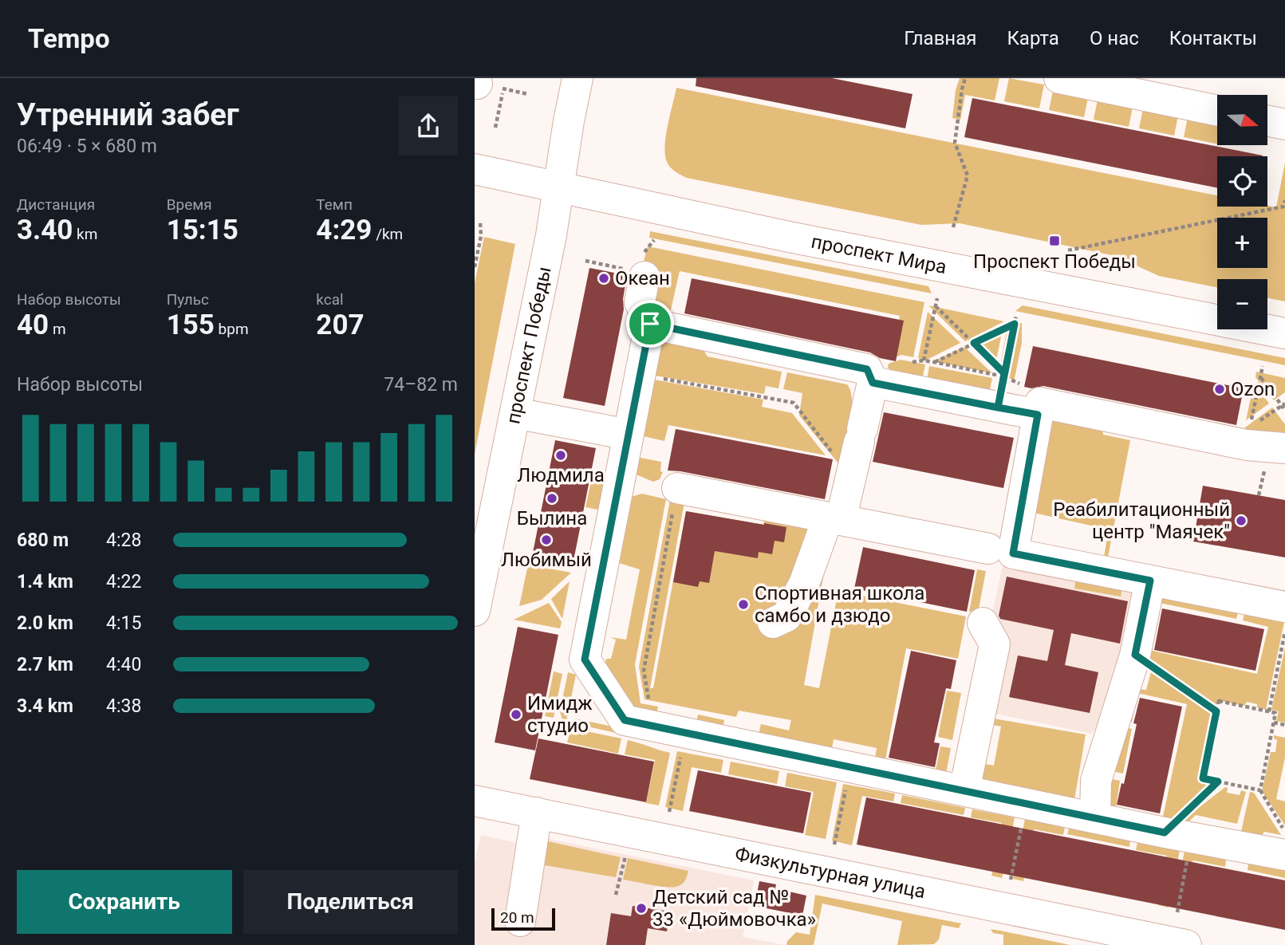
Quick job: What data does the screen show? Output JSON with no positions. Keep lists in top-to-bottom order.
{
  "streets": {
    "main road": ["проспект Мира", "проспект Победы", "Физкультурная улица"]
  },
  "crossings": [
    ["проспект Мира", "проспект Победы"]
  ],
  "places": {
    "transit": ["Проспект Победы"],
    "other": [
      "Океан",
      "Ozon",
      "Людмила",
      "Былина",
      "Реабилитационный центр \"Маячек\"",
      "Любимый",
      "Спортивная школа самбо и дзюдо",
      "Имидж студио",
      "Детский сад № 33 «Дюймовочка»"
    ]
  },
  "scale_bar": "20 m",
  "north": "right",
  "page": {
    "header": "Tempo",
    "nav": [
      "Главная",
      "Карта",
      "О нас",
      "Контакты"
    ],
    "heading": ["Утренний забег", "06:49 · 5 × 680 m"],
    "map_buttons": ["+", "−"],
    "stats": [
      ["Дистанция", "3.40 km"],
      ["Время", "15:15"],
      ["Темп", "4:29 /km"],
      ["Набор высоты", "40 m"],
      ["Пульс", "155 bpm"],
      ["kcal", "207"]
    ],
    "chart": ["Набор высоты", "74–82 m"],
    "list": [
      {
        "name": "680 m",
        "note": "4:28"
      },
      {
        "name": "1.4 km",
        "note": "4:22"
      },
      {
        "name": "2.0 km",
        "note": "4:15"
      },
      {
        "name": "2.7 km",
        "note": "4:40"
      },
      {
        "name": "3.4 km",
        "note": "4:38"
      }
    ],
    "buttons": ["Сохранить", "Поделиться"],
    "scale": "20 m"
  }
}
